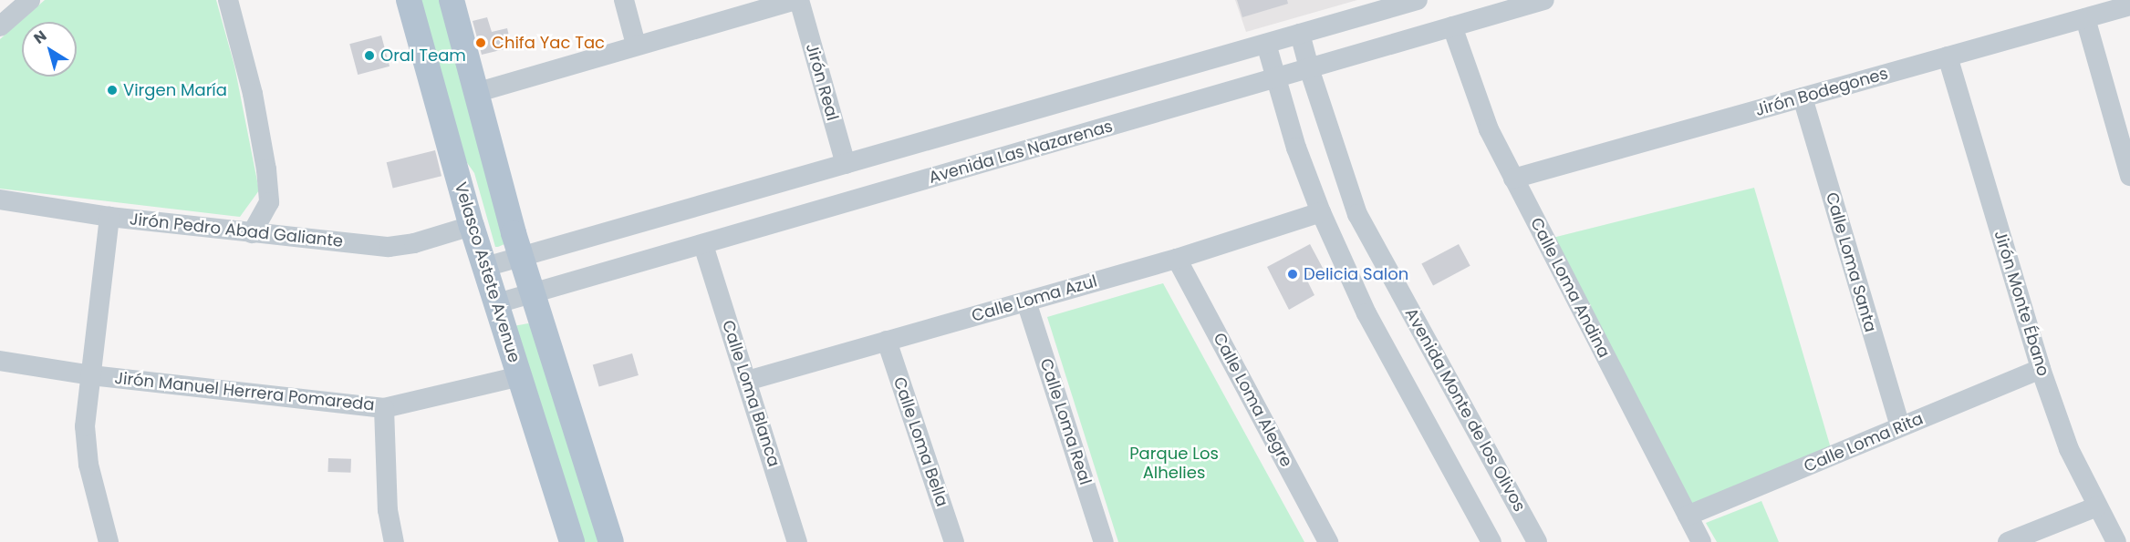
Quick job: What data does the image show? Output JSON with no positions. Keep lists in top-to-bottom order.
{
  "streets": {
    "main road": ["Velasco Astete Avenue"],
    "street": [
      "Jirón Real",
      "Jirón Bodegones",
      "Avenida Las Nazarenas",
      "Jirón Pedro Abad Galiante",
      "Calle Loma Santa",
      "Calle Loma Andina",
      "Calle Loma Azul",
      "Jirón Monte Ébano",
      "Jirón Manuel Herrera Pomareda",
      "Calle Loma Blanca",
      "Calle Loma Alegre",
      "Avenida Monte de los Olivos",
      "Calle Loma Real",
      "Calle Loma Bella",
      "Calle Loma Rita"
    ]
  },
  "crossings": [
    ["Jirón Bodegones", "Calle Loma Santa"],
    ["Jirón Bodegones", "Calle Loma Andina"],
    ["Jirón Bodegones", "Jirón Monte Ébano"],
    ["Avenida Las Nazarenas", "Velasco Astete Avenue"],
    ["Avenida Las Nazarenas", "Calle Loma Andina"],
    ["Avenida Las Nazarenas", "Calle Loma Blanca"],
    ["Avenida Las Nazarenas", "Avenida Monte de los Olivos"],
    ["Jirón Pedro Abad Galiante", "Velasco Astete Avenue"],
    ["Calle Loma Santa", "Calle Loma Rita"],
    ["Velasco Astete Avenue", "Jirón Manuel Herrera Pomareda"],
    ["Calle Loma Andina", "Calle Loma Rita"],
    ["Calle Loma Azul", "Calle Loma Blanca"],
    ["Calle Loma Azul", "Calle Loma Alegre"],
    ["Calle Loma Azul", "Calle Loma Real"],
    ["Calle Loma Azul", "Calle Loma Bella"],
    ["Jirón Monte Ébano", "Calle Loma Rita"]
  ],
  "parks": ["Parque Los Alhelies"],
  "places": [
    "Chifa Yac Tac",
    "Oral Team",
    "Virgen María",
    "Delicia Salon"
  ],
  "north": "top left"
}
